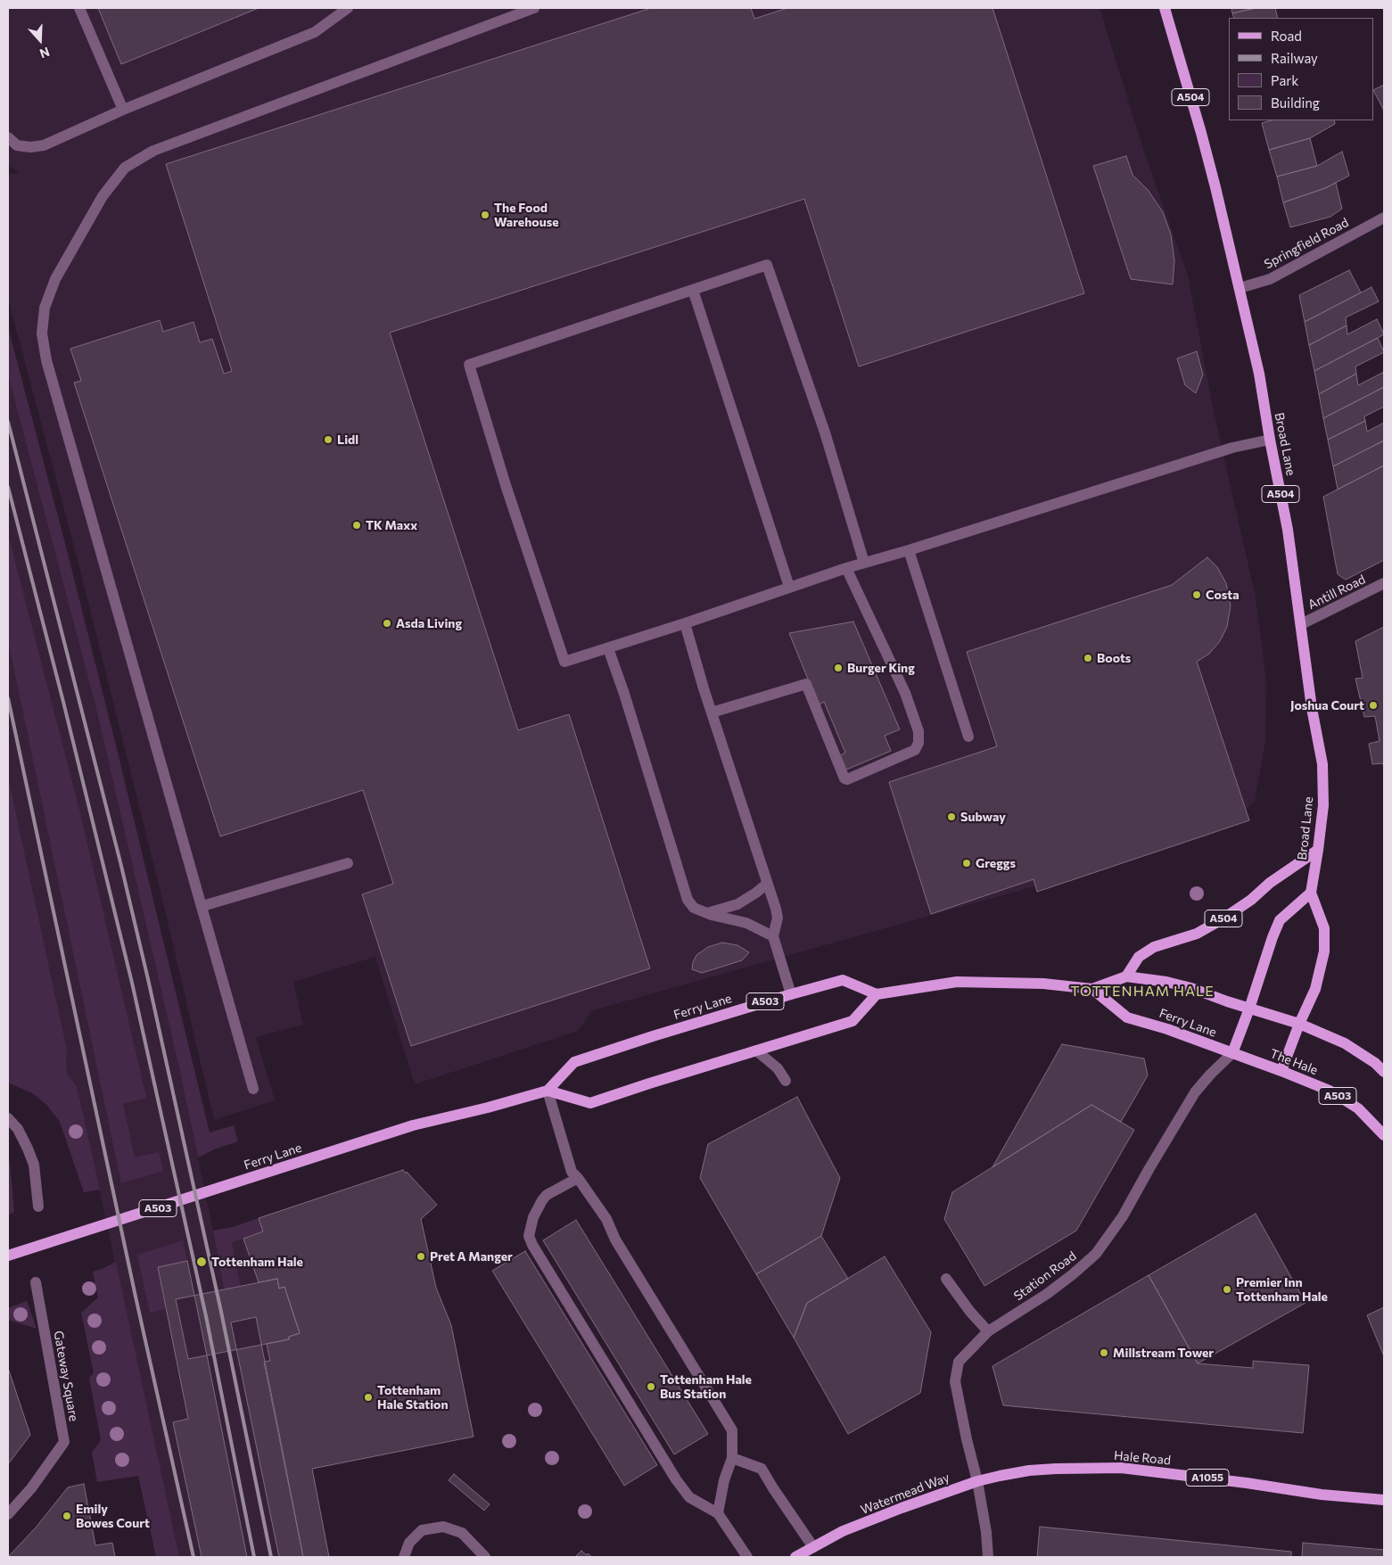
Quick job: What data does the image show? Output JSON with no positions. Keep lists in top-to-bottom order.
{
  "streets": {
    "main road": [
      "A504",
      "Broad Lane",
      "A503",
      "Ferry Lane",
      "The Hale",
      "Hale Road",
      "A1055",
      "Watermead Way"
    ],
    "street": [
      "Springfield Road",
      "Antill Road",
      "Station Road",
      "Gateway Square"
    ]
  },
  "crossings": [
    ["A504", "Broad Lane"],
    ["Springfield Road", "Broad Lane"],
    ["Broad Lane", "Antill Road"],
    ["Ferry Lane", "The Hale"],
    ["Ferry Lane", "Station Road"],
    ["The Hale", "Station Road"],
    ["Station Road", "Watermead Way"],
    ["Hale Road", "Watermead Way"]
  ],
  "districts": ["TOTTENHAM HALE"],
  "places": [
    "The Food Warehouse",
    "Lidl",
    "TK Maxx",
    "Costa",
    "Asda Living",
    "Boots",
    "Burger King",
    "Joshua Court",
    "Subway",
    "Greggs",
    "Pret A Manger",
    "Tottenham Hale",
    "Premier Inn Tottenham Hale",
    "Millstream Tower",
    "Tottenham Hale Bus Station",
    "Tottenham Hale Station",
    "Emily Bowes Court"
  ],
  "legend": [
    "Road",
    "Railway",
    "Park",
    "Building"
  ],
  "north": "bottom"
}
